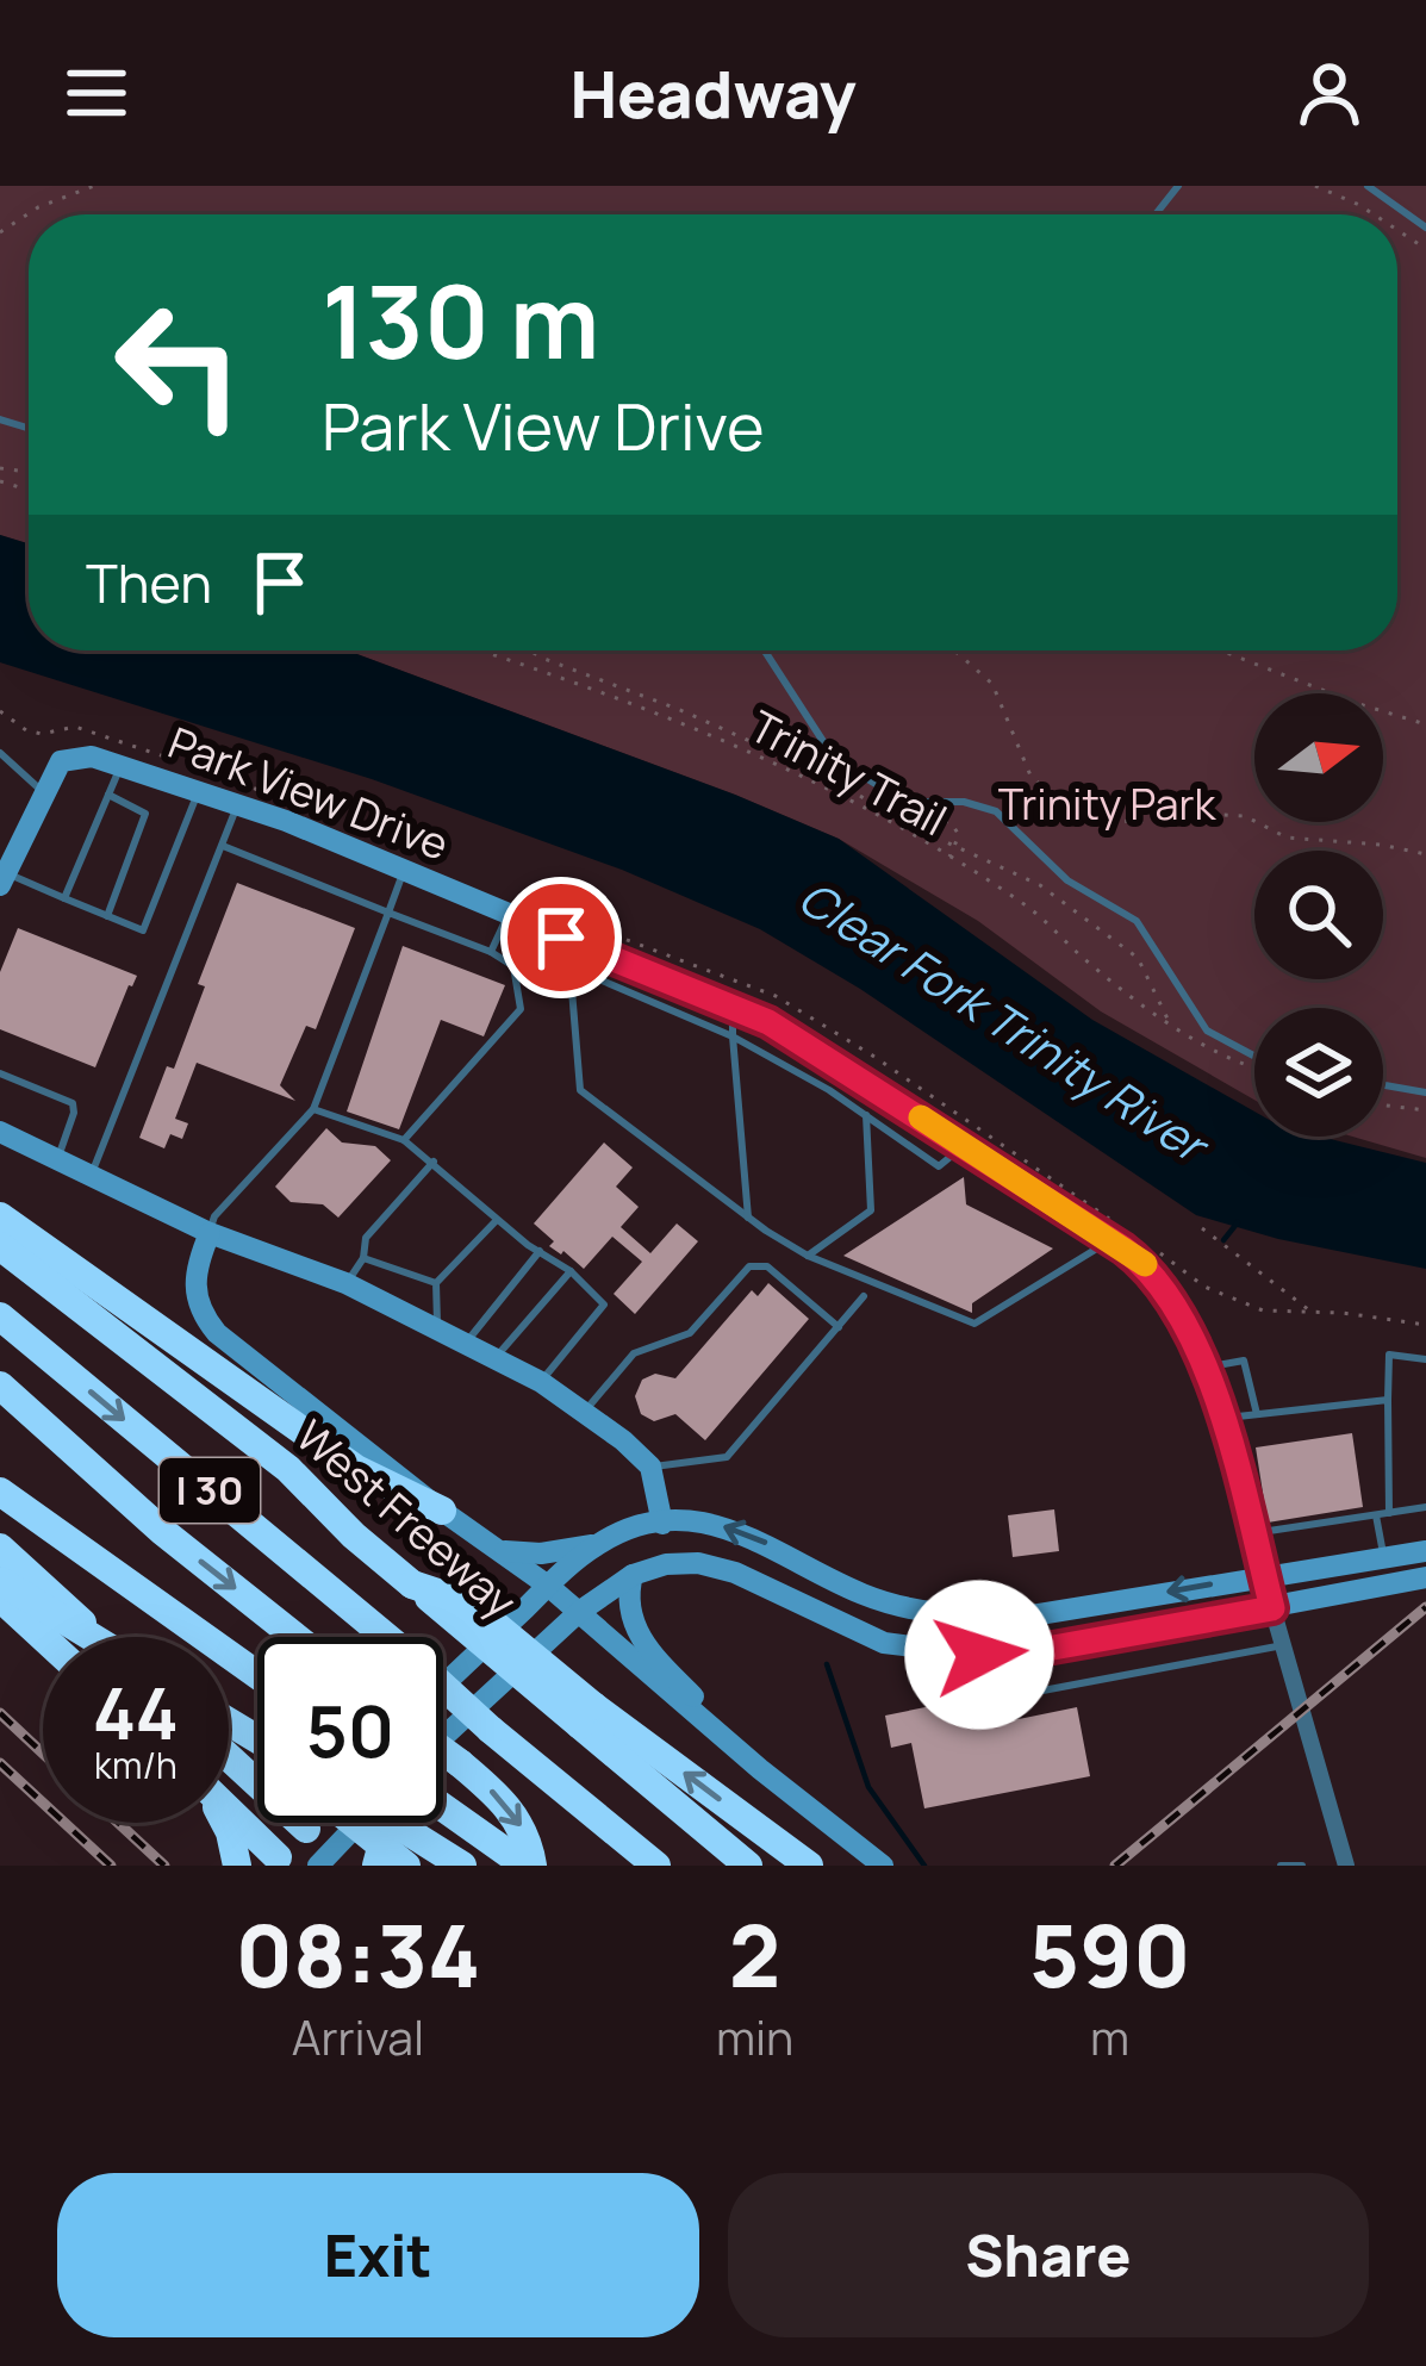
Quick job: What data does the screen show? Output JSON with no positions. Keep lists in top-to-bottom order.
{
  "streets": {
    "highway": ["I 30", "West Freeway"],
    "main road": ["Park View Drive"],
    "path": ["Trinity Trail"]
  },
  "water": ["Clear Fork Trinity River"],
  "parks": ["Trinity Park"],
  "north": "right",
  "page": {
    "header": "Headway",
    "turn": ["130 m", "Park View Drive"],
    "then": "Then",
    "speed": "44 km/h",
    "limit": "50",
    "eta": [
      "08:34",
      "Arrival",
      "2",
      "min",
      "590",
      "m"
    ],
    "buttons": ["Exit", "Share"]
  }
}
